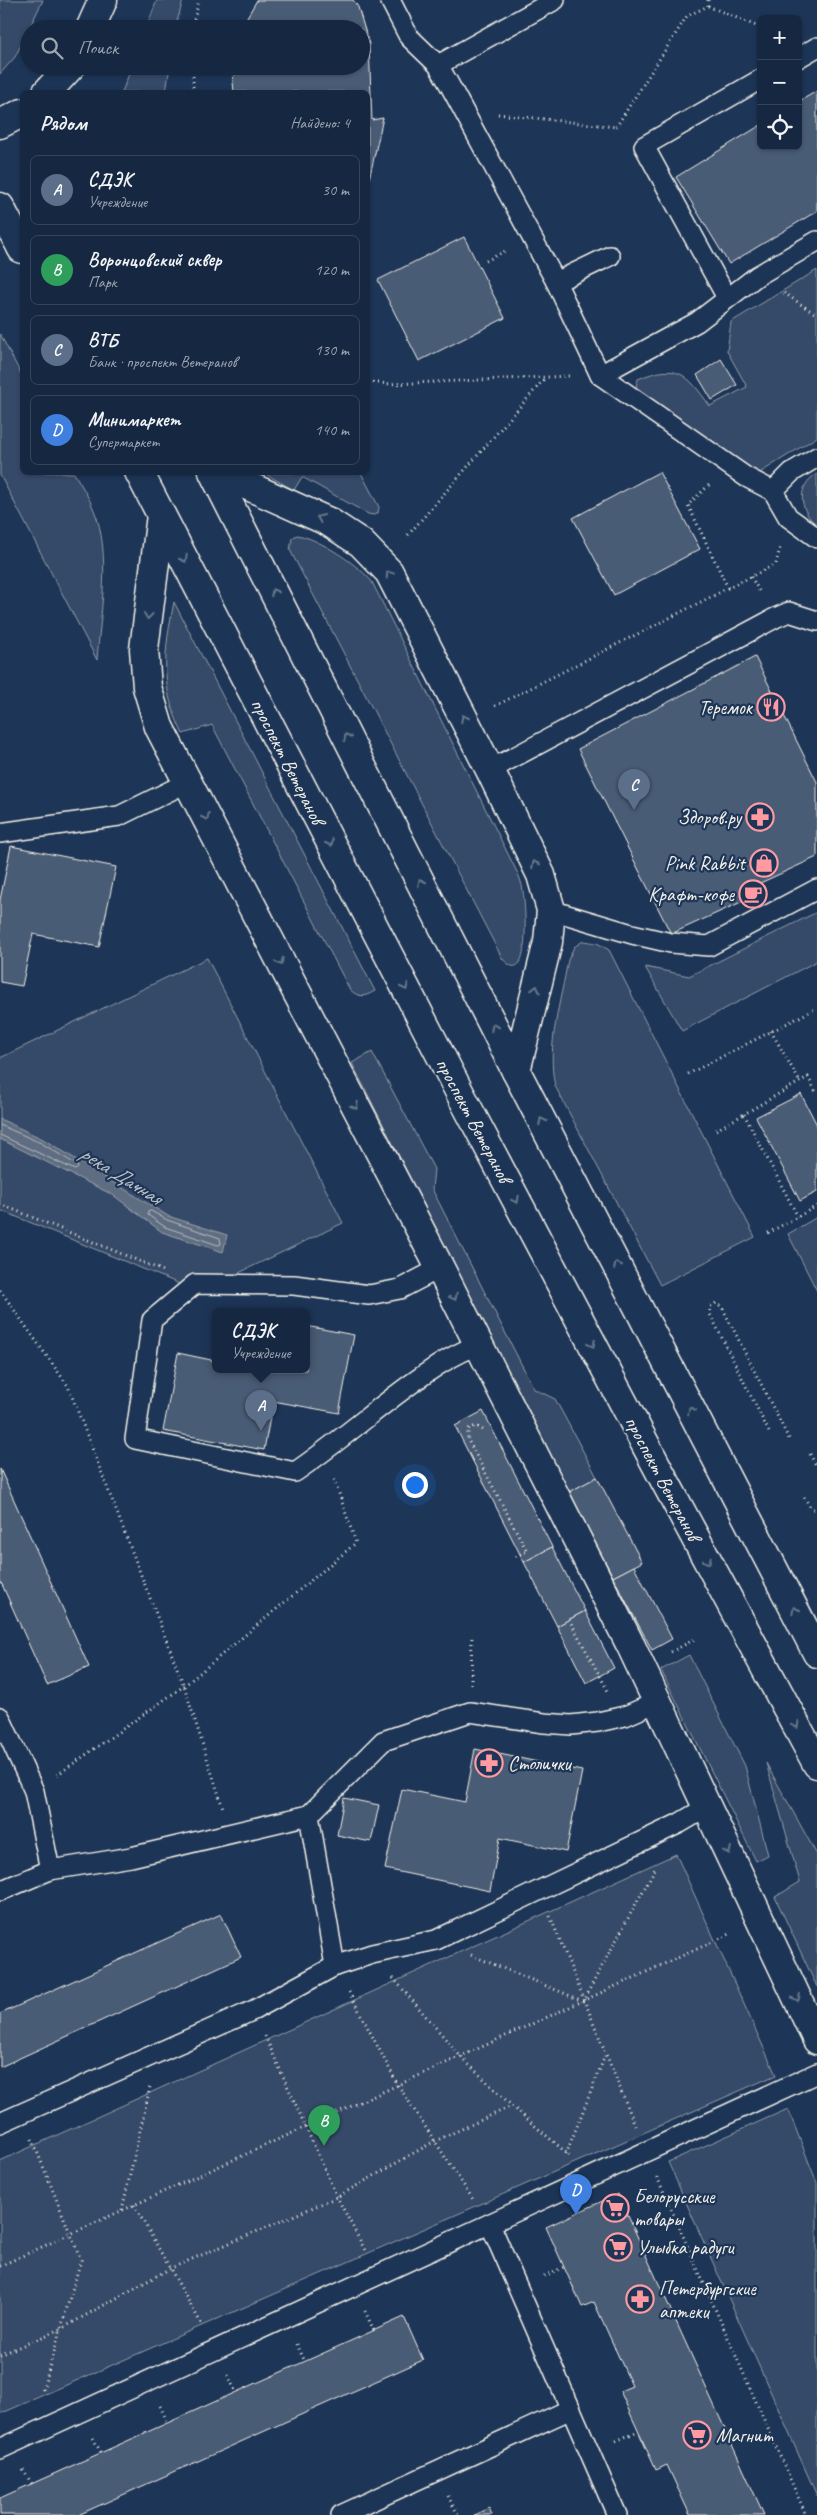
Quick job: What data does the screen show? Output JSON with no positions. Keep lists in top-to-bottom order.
{
  "streets": {
    "main road": ["проспект Ветеранов"]
  },
  "water": ["река Дачная"],
  "places": {
    "restaurant": ["Теремок"],
    "pharmacy": ["Здоров.ру", "Столички", "Петербургские аптеки"],
    "shop": ["Pink Rabbit"],
    "cafe": ["Крафт-кофе"],
    "supermarket": ["Белорусские товары", "Улыбка радуги", "Магнит"]
  },
  "page": {
    "map_buttons": ["+", "−"],
    "search": "Поиск",
    "heading": ["Рядом", "Найдено: 4"],
    "list": [
      {
        "mark": "A",
        "name": "СДЭК",
        "note": "Учреждение",
        "value": "30 m"
      },
      {
        "mark": "B",
        "name": "Воронцовский сквер",
        "note": "Парк",
        "value": "120 m"
      },
      {
        "mark": "C",
        "name": "ВТБ",
        "note": "Банк · проспект Ветеранов",
        "value": "130 m"
      },
      {
        "mark": "D",
        "name": "Минимаркет",
        "note": "Супермаркет",
        "value": "140 m"
      }
    ],
    "pins": [
      "C",
      "A",
      "B",
      "D"
    ],
    "popup": ["СДЭК", "Учреждение"]
  }
}
